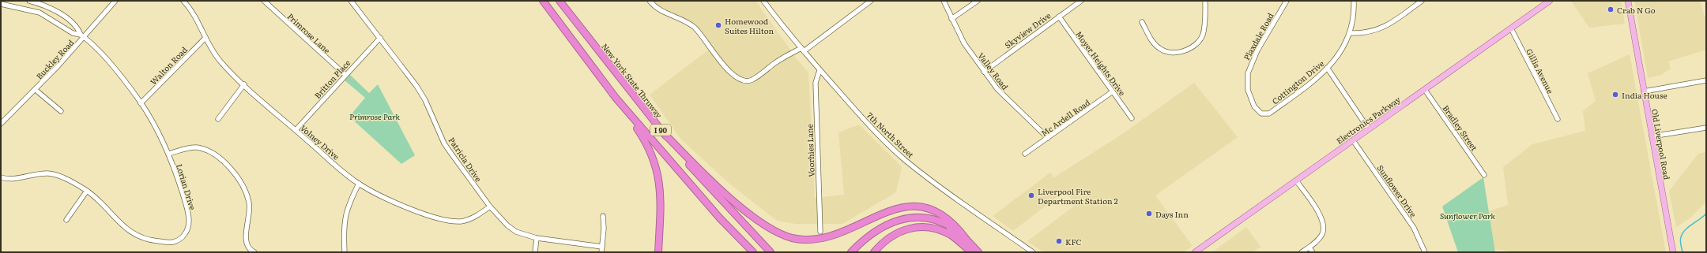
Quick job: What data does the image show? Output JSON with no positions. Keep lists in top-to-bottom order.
{
  "streets": {
    "highway": ["New York State Thruway", "I 90"],
    "main road": ["Electronics Parkway", "Old Liverpool Road"],
    "street": [
      "Skyview Drive",
      "Primrose Lane",
      "Plaxdale Road",
      "Buckley Road",
      "Moyer Heights Drive",
      "Walton Road",
      "Valley Road",
      "Gillis Avenue",
      "Britton Place",
      "Cottington Drive",
      "Mc Ardell Road",
      "Bradley Street",
      "7th North Street",
      "Volney Drive",
      "Voorhies Lane",
      "Patricia Drive",
      "Lorian Drive",
      "Sunflower Drive"
    ]
  },
  "crossings": [
    ["Skyview Drive", "Moyer Heights Drive"],
    ["Skyview Drive", "Valley Road"],
    ["Primrose Lane", "Britton Place"],
    ["Plaxdale Road", "Cottington Drive"],
    ["Buckley Road", "Lorian Drive"],
    ["Moyer Heights Drive", "Mc Ardell Road"],
    ["Walton Road", "Volney Drive"],
    ["Walton Road", "Lorian Drive"],
    ["Valley Road", "Mc Ardell Road"],
    ["Gillis Avenue", "Electronics Parkway"],
    ["Britton Place", "Volney Drive"],
    ["Britton Place", "Patricia Drive"],
    ["Electronics Parkway", "Bradley Street"],
    ["Electronics Parkway", "Sunflower Drive"],
    ["7th North Street", "Voorhies Lane"],
    ["Volney Drive", "Patricia Drive"]
  ],
  "parks": ["Primrose Park", "Sunflower Park"],
  "places": [
    "Crab N Go",
    "Homewood Suites Hilton",
    "India House",
    "Liverpool Fire Department Station 2",
    "Days Inn",
    "KFC"
  ]
}
